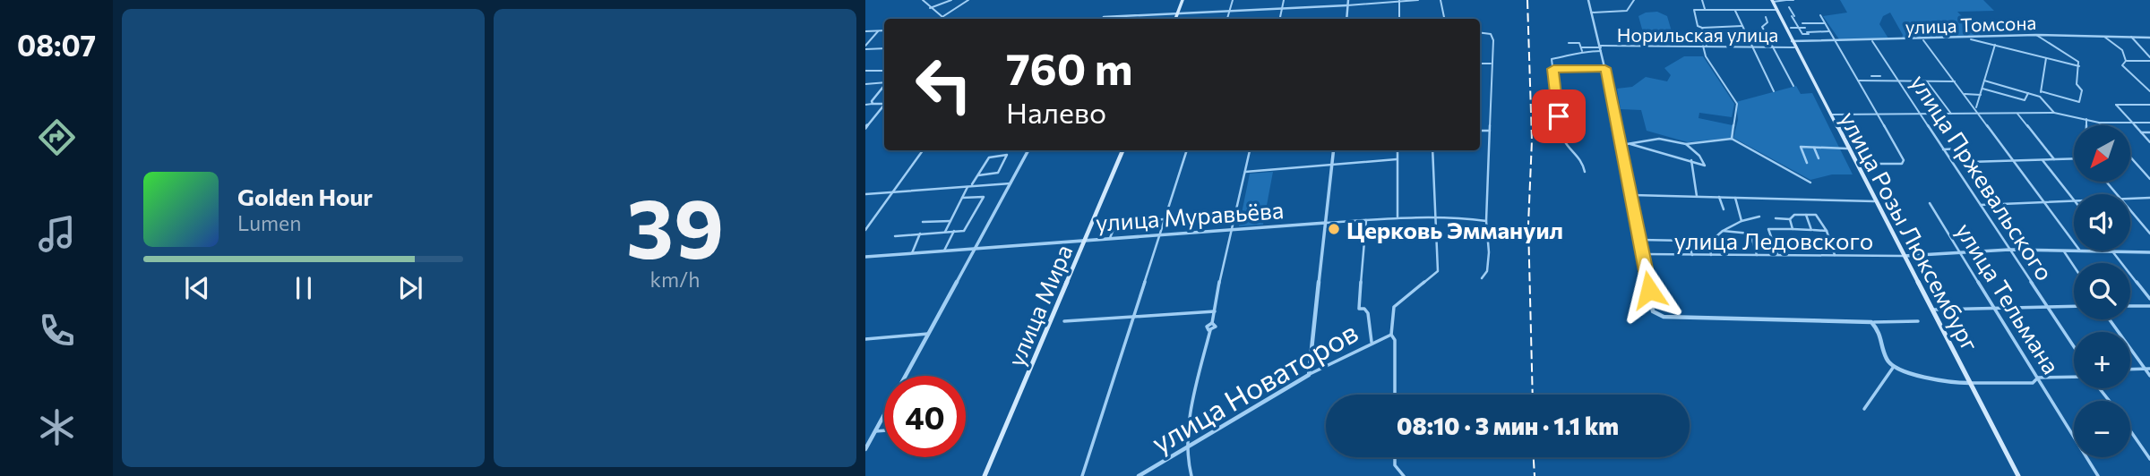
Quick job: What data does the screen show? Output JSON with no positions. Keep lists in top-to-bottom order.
{
  "streets": {
    "main road": ["улица Розы Люксембург", "улица Мира"],
    "street": [
      "улица Томсона",
      "Норильская улица",
      "улица Пржевальского",
      "улица Муравьёва",
      "улица Ледовского",
      "улица Тельмана",
      "улица Новаторов"
    ]
  },
  "crossings": [
    ["улица Томсона", "улица Пржевальского"],
    ["улица Томсона", "улица Розы Люксембург"],
    ["Норильская улица", "улица Розы Люксембург"],
    ["улица Муравьёва", "улица Мира"],
    ["улица Розы Люксембург", "улица Ледовского"]
  ],
  "places": ["Церковь Эммануил"],
  "north": "bottom left",
  "page": {
    "tabs": "08:07",
    "tile": ["39", "km/h"],
    "turn": ["760 m", "Налево"],
    "map_buttons": ["+", "−"],
    "song": ["Golden Hour", "Lumen"],
    "limit": "40",
    "trip": "08:10 · 3 мин · 1.1 km"
  }
}
